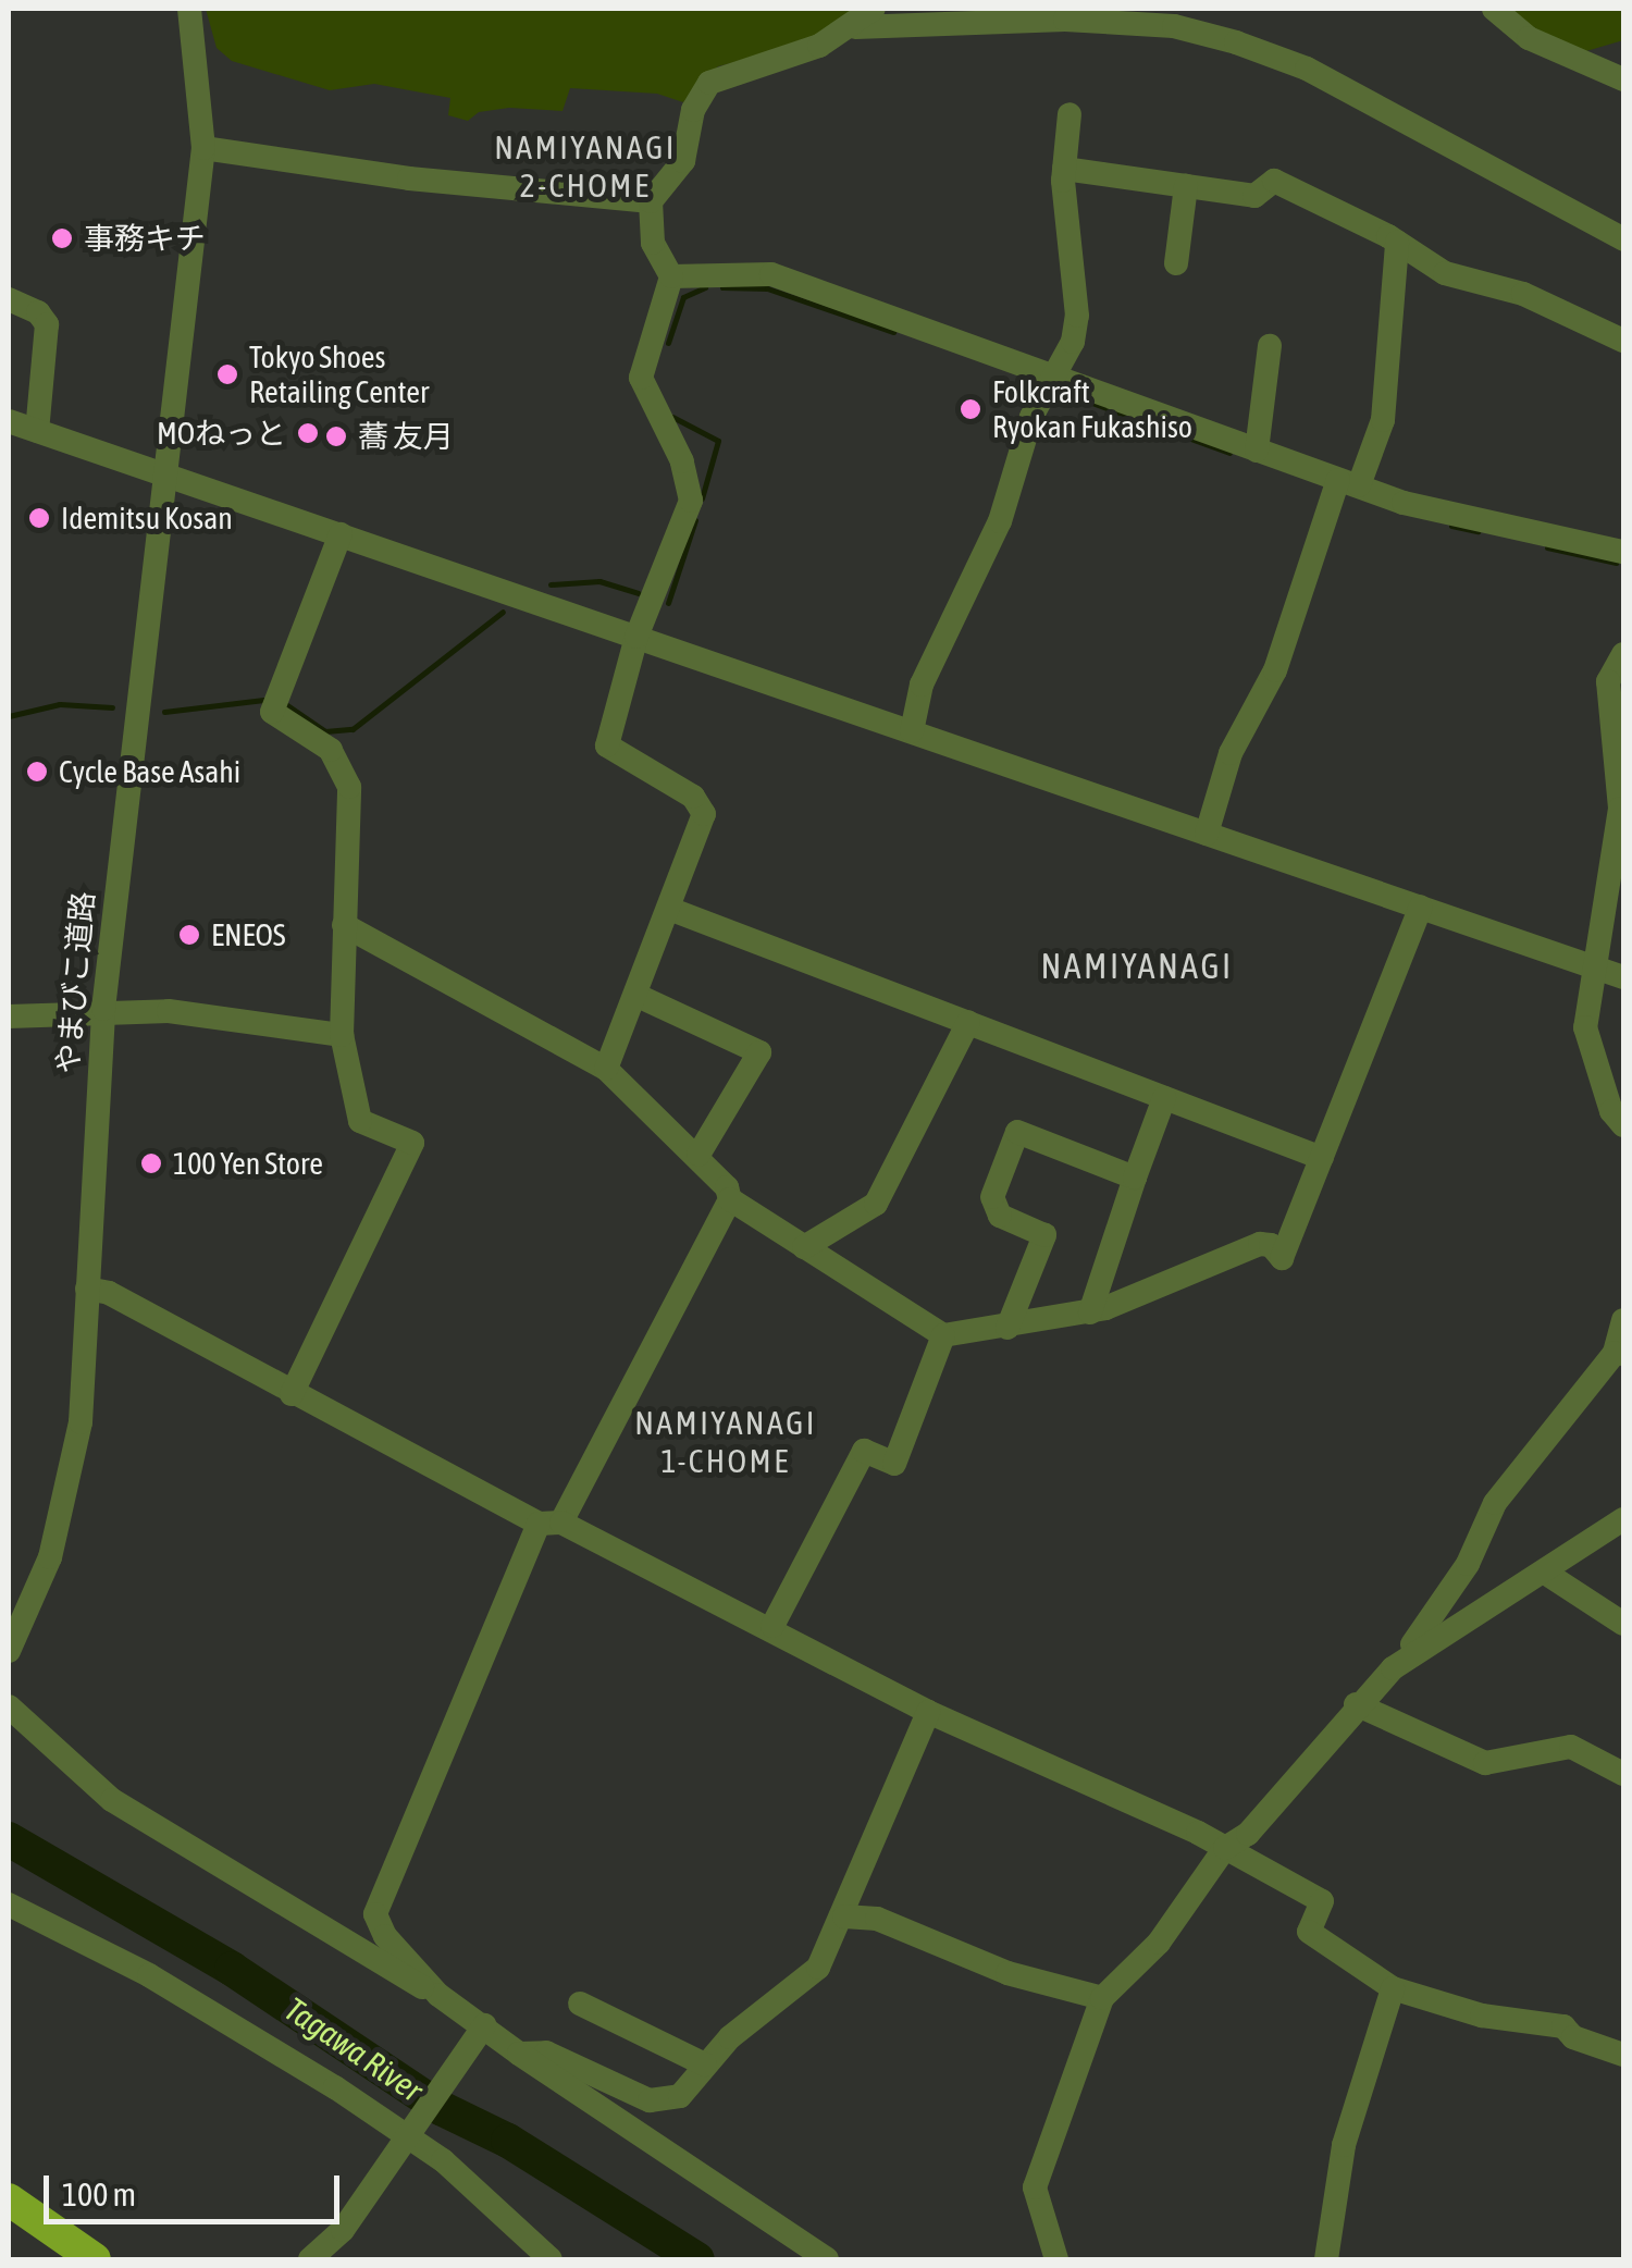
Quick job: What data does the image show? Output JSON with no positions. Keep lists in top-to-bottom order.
{
  "streets": {
    "street": ["やまびこ道路"]
  },
  "districts": ["NAMIYANAGI 2-CHOME", "NAMIYANAGI", "NAMIYANAGI 1-CHOME"],
  "water": ["Tagawa River"],
  "places": [
    "事務キチ",
    "Tokyo Shoes Retailing Center",
    "Folkcraft Ryokan Fukashiso",
    "MOねっと",
    "蕎 友月",
    "Idemitsu Kosan",
    "Cycle Base Asahi",
    "ENEOS",
    "100 Yen Store"
  ],
  "scale_bar": "100 m"
}
